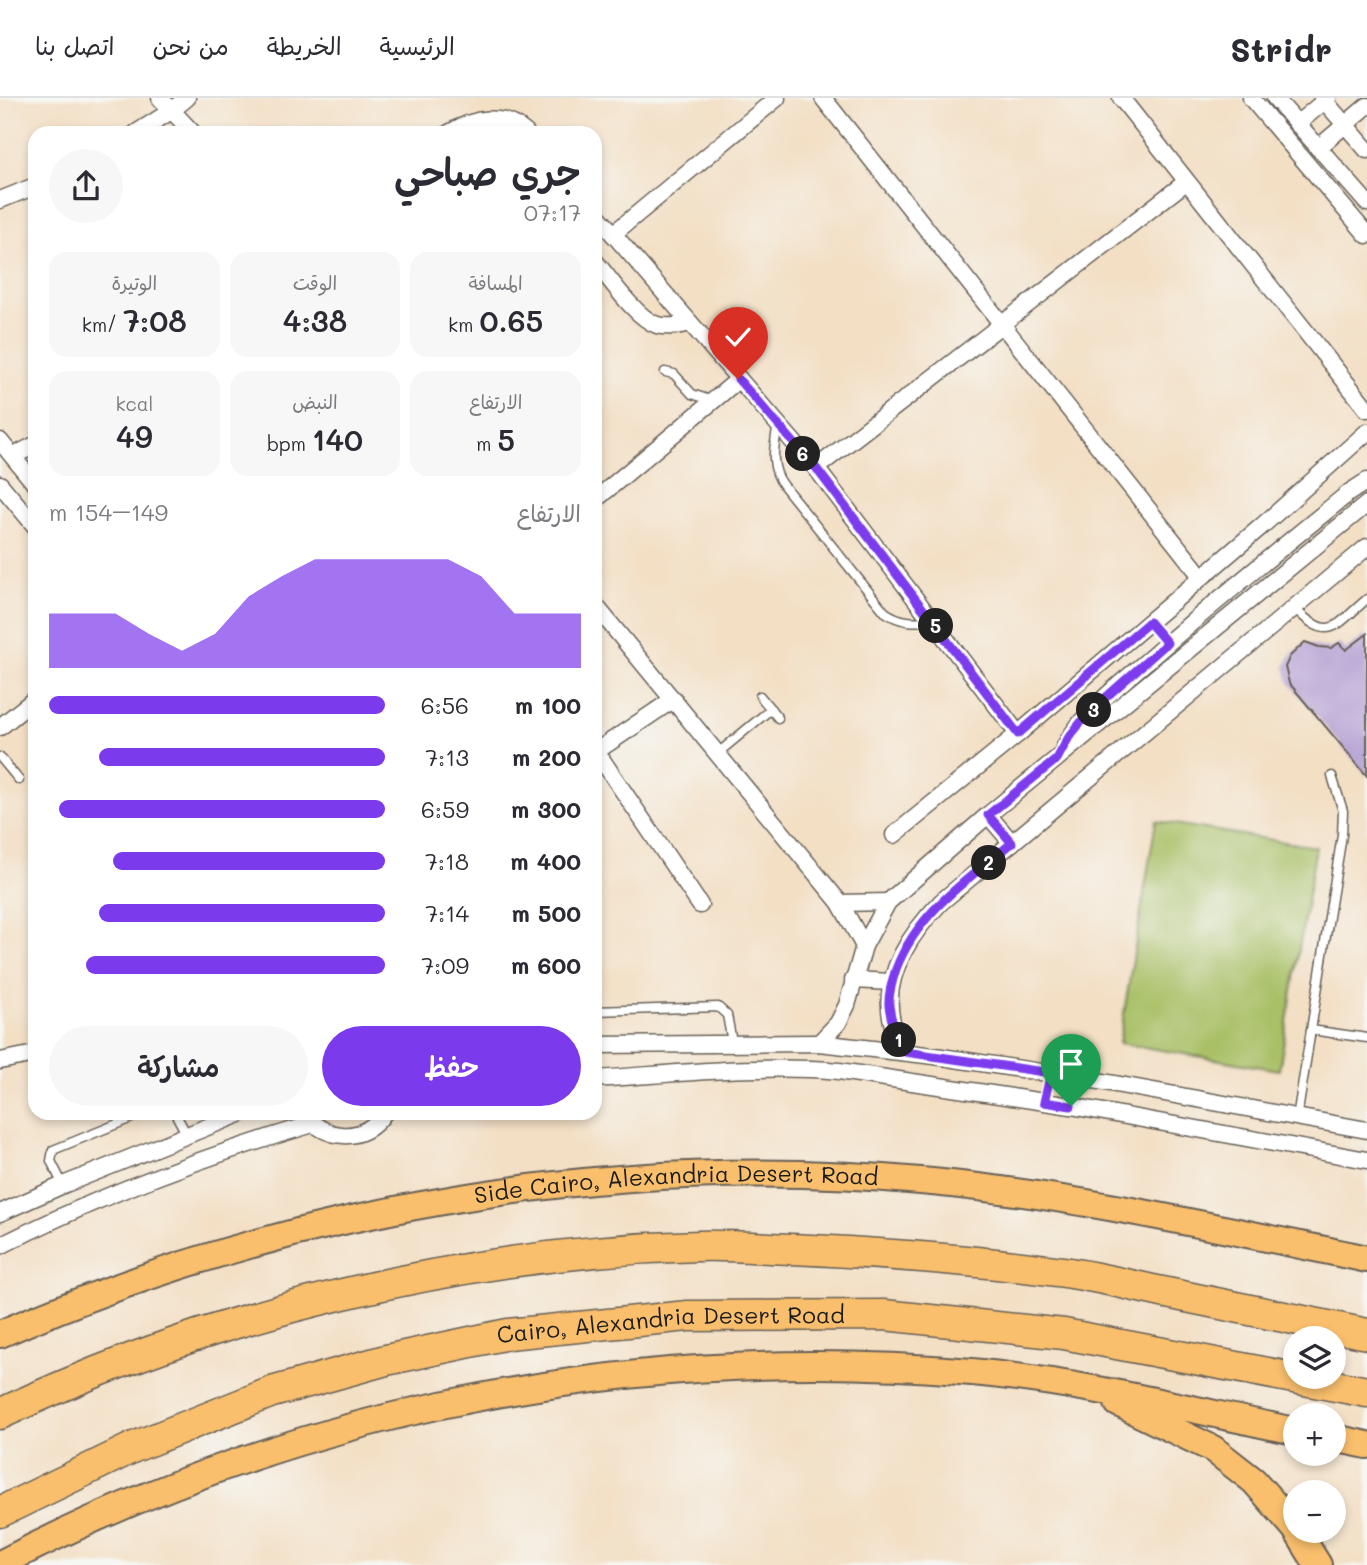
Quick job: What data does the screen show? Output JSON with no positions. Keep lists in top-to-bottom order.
{
  "streets": {
    "highway": ["Cairo, Alexandria Desert Road"],
    "main road": ["Side Cairo, Alexandria Desert Road"]
  },
  "page": {
    "header": "Stridr",
    "nav": [
      "الرئيسية",
      "الخريطة",
      "من نحن",
      "اتصل بنا"
    ],
    "heading": ["جري صباحي", "07:17"],
    "stats": [
      ["المسافة", "0.65 km"],
      ["الوقت", "4:38"],
      ["الوتيرة", "7:08 /km"],
      ["الارتفاع", "5 m"],
      ["النبض", "140 bpm"],
      ["kcal", "49"]
    ],
    "pins": [
      "6",
      "5",
      "3",
      "2",
      "1"
    ],
    "chart": ["الارتفاع", "149–154 m"],
    "list": [
      {
        "name": "100 m",
        "note": "6:56"
      },
      {
        "name": "200 m",
        "note": "7:13"
      },
      {
        "name": "300 m",
        "note": "6:59"
      },
      {
        "name": "400 m",
        "note": "7:18"
      },
      {
        "name": "500 m",
        "note": "7:14"
      },
      {
        "name": "600 m",
        "note": "7:09"
      }
    ],
    "buttons": ["حفظ", "مشاركة"],
    "map_buttons": ["+", "−"]
  }
}
